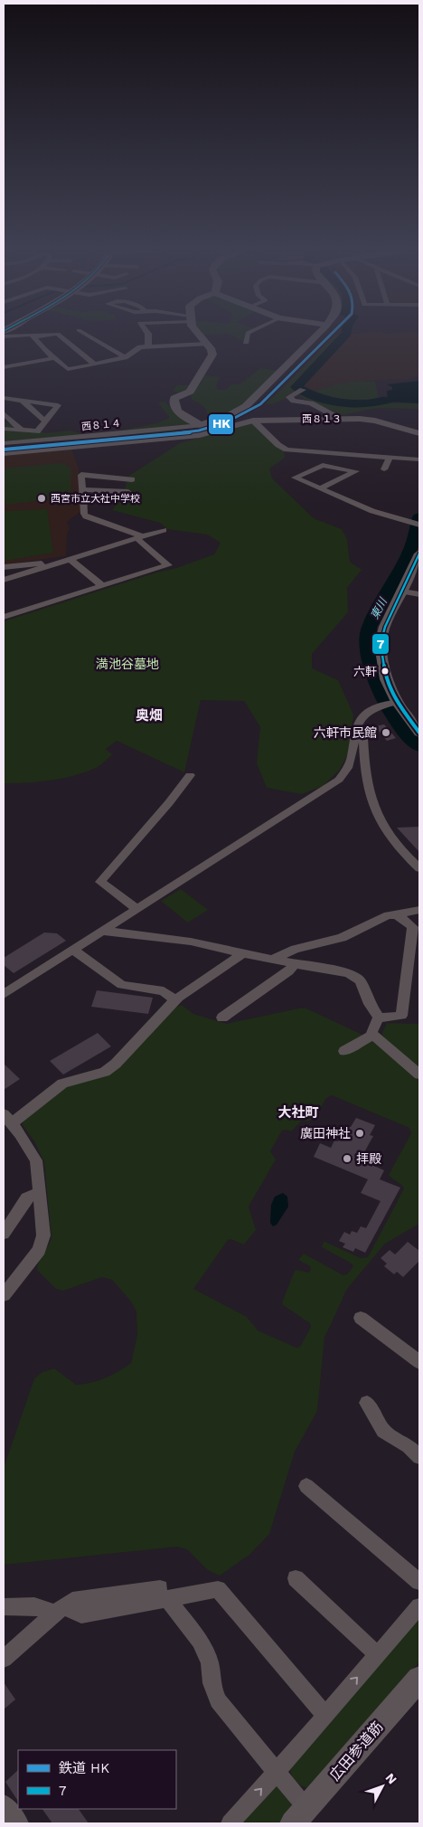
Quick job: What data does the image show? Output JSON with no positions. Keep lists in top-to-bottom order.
{
  "streets": {
    "street": ["西８１３", "西８１４", "広田参道筋"]
  },
  "districts": ["奥畑", "大社町"],
  "water": ["東川"],
  "parks": ["満池谷墓地"],
  "places": [
    "西宮市立大社中学校",
    "六軒",
    "六軒市民館",
    "廣田神社",
    "拝殿"
  ],
  "lines": ["rail line HK", "transit line 7"],
  "legend": ["鉄道 HK", "7"],
  "north": "top right"
}
